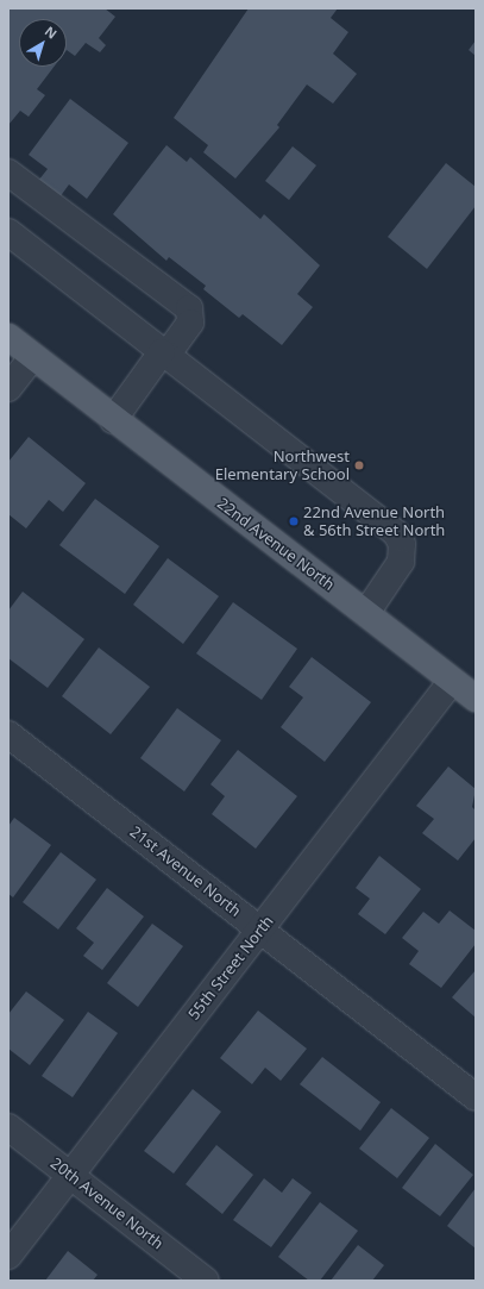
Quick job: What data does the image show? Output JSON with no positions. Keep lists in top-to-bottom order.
{
  "streets": {
    "main road": ["22nd Avenue North"],
    "street": ["21st Avenue North", "55th Street North", "20th Avenue North"]
  },
  "crossings": [
    ["22nd Avenue North", "55th Street North"],
    ["21st Avenue North", "55th Street North"],
    ["55th Street North", "20th Avenue North"]
  ],
  "places": ["Northwest Elementary School", "22nd Avenue North & 56th Street North"],
  "north": "top right"
}
